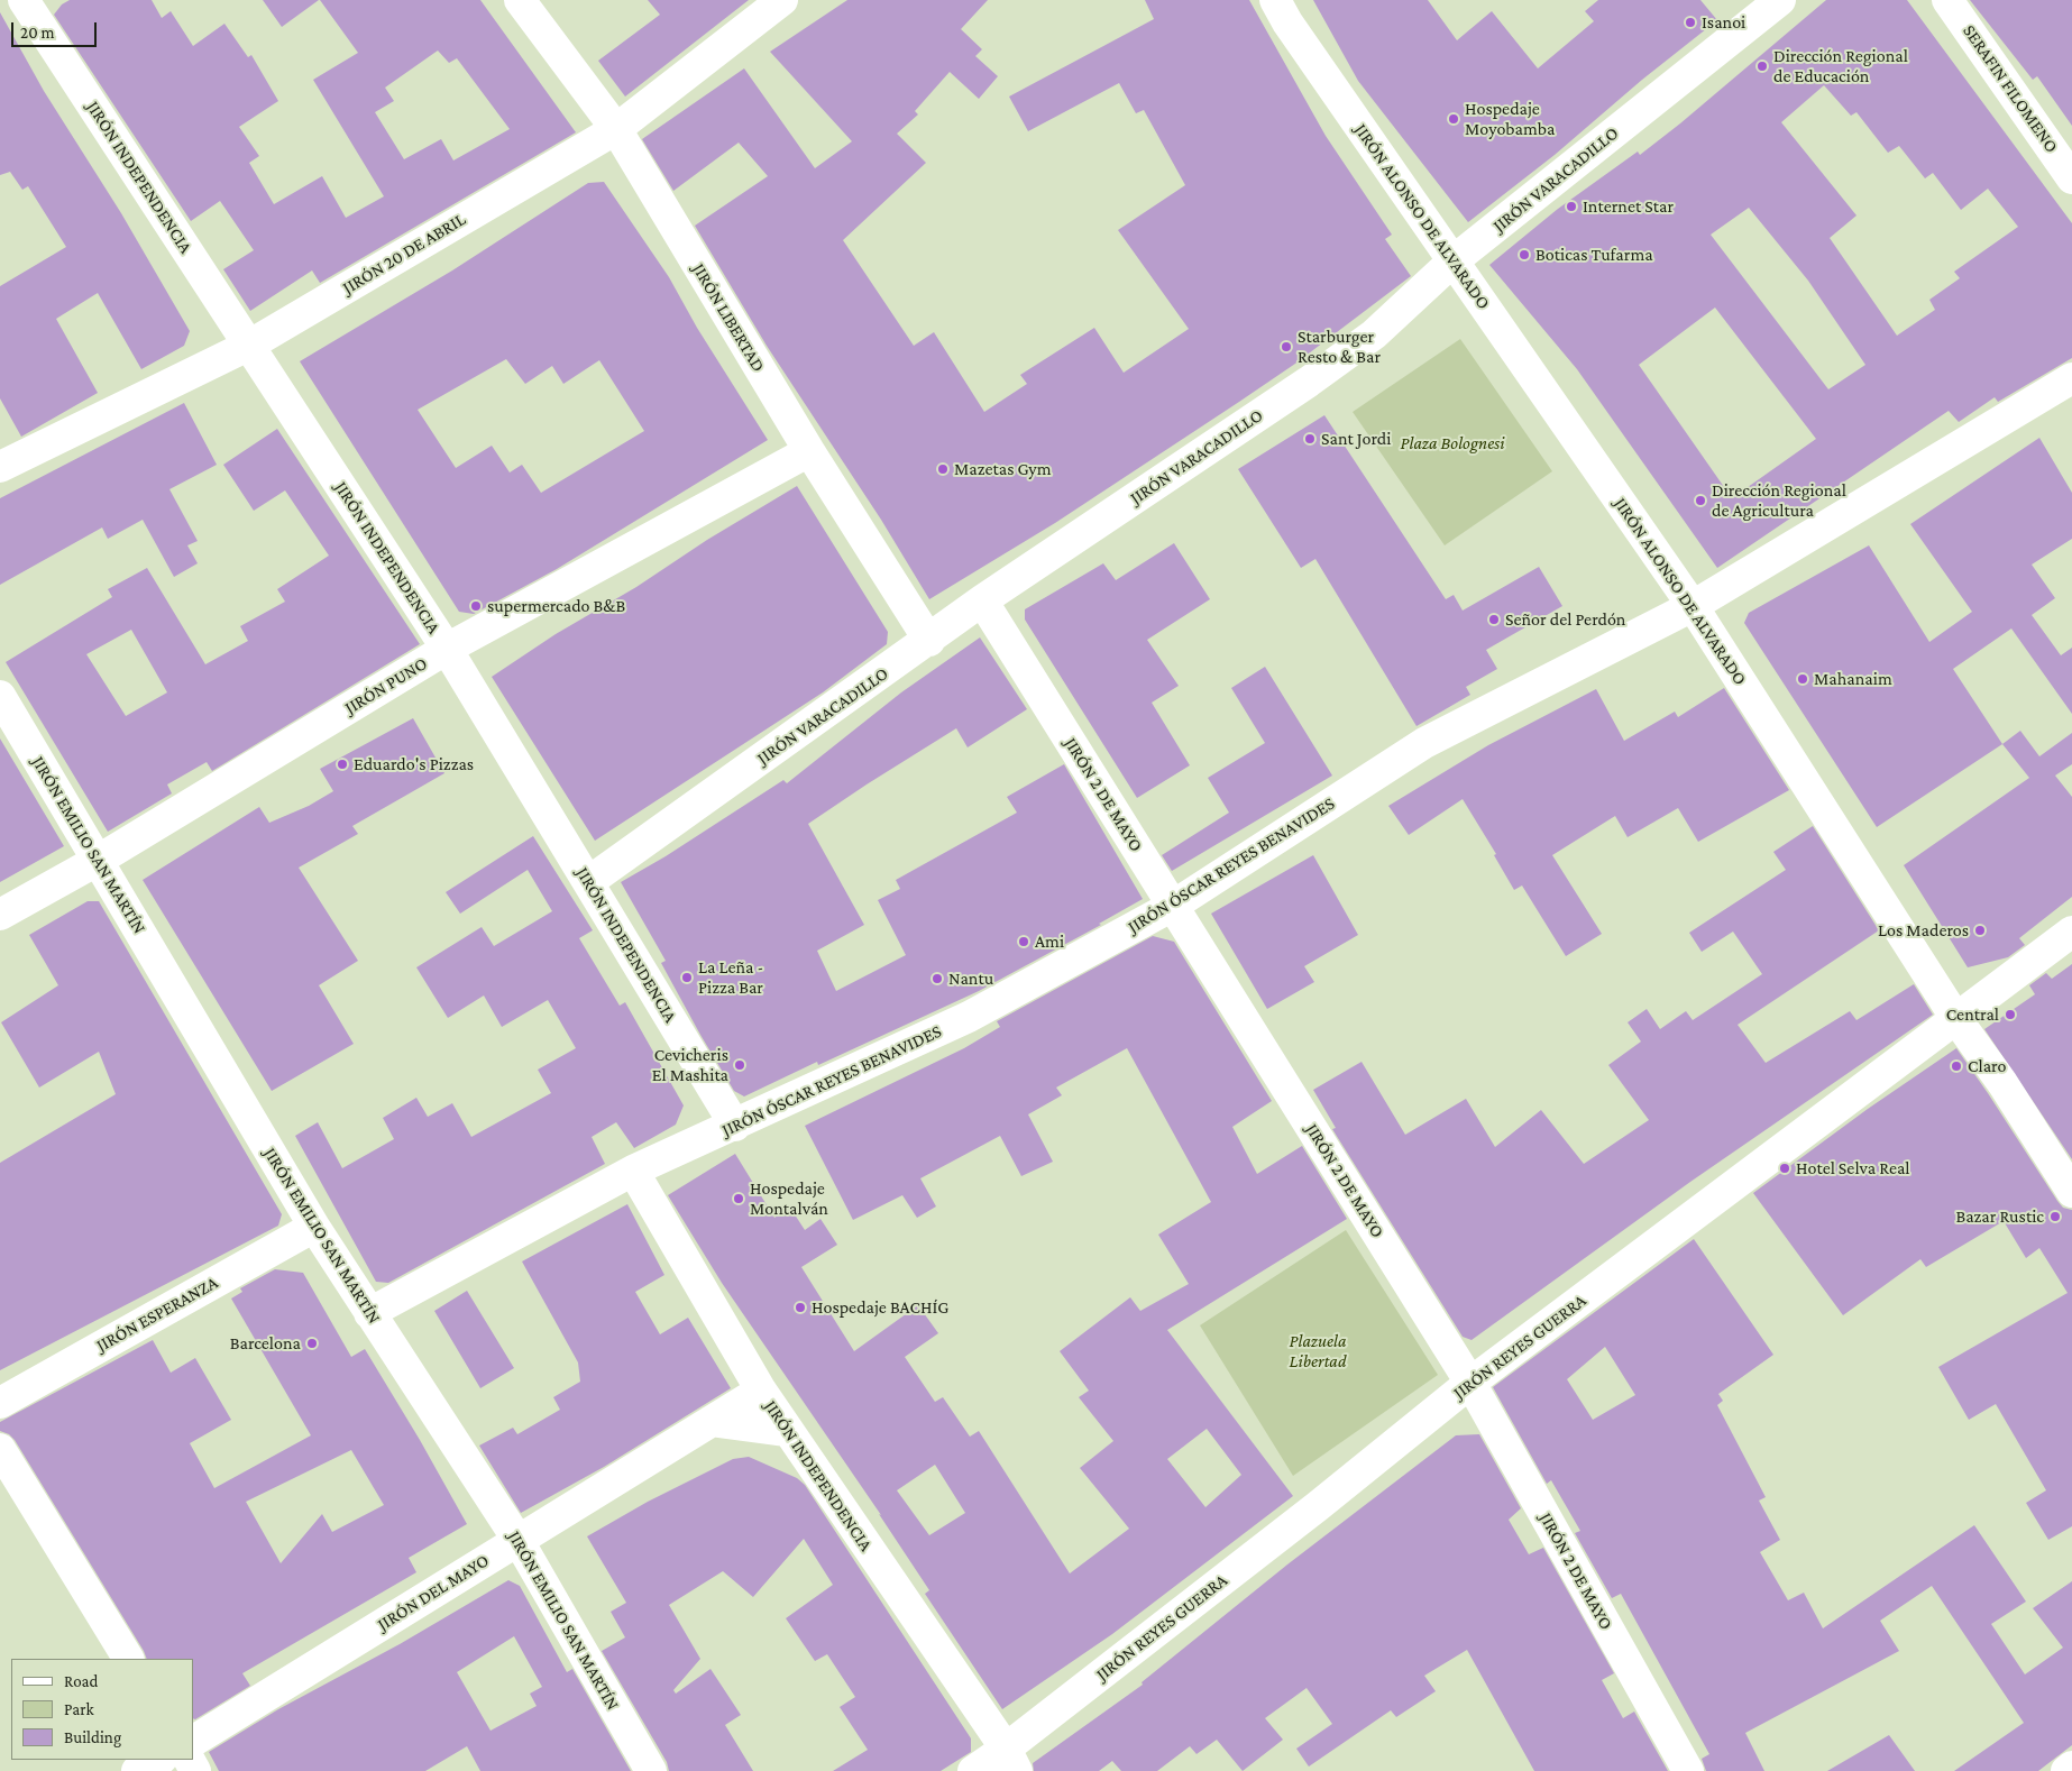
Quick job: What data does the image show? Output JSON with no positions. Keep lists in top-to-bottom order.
{
  "streets": {
    "street": [
      "SERAFIN FILOMENO",
      "JIRÓN INDEPENDENCIA",
      "JIRÓN VARACADILLO",
      "JIRÓN ALONSO DE ALVARADO",
      "JIRÓN 20 DE ABRIL",
      "JIRÓN LIBERTAD",
      "JIRÓN PUNO",
      "JIRÓN 2 DE MAYO",
      "JIRÓN EMILIO SAN MARTÍN",
      "JIRÓN ÓSCAR REYES BENAVIDES",
      "JIRÓN ESPERANZA",
      "JIRÓN REYES GUERRA",
      "JIRÓN DEL MAYO"
    ]
  },
  "crossings": [
    ["JIRÓN INDEPENDENCIA", "JIRÓN VARACADILLO"],
    ["JIRÓN INDEPENDENCIA", "JIRÓN 20 DE ABRIL"],
    ["JIRÓN INDEPENDENCIA", "JIRÓN PUNO"],
    ["JIRÓN INDEPENDENCIA", "JIRÓN ÓSCAR REYES BENAVIDES"],
    ["JIRÓN INDEPENDENCIA", "JIRÓN REYES GUERRA"],
    ["JIRÓN INDEPENDENCIA", "JIRÓN DEL MAYO"],
    ["JIRÓN VARACADILLO", "JIRÓN ALONSO DE ALVARADO"],
    ["JIRÓN VARACADILLO", "JIRÓN LIBERTAD"],
    ["JIRÓN VARACADILLO", "JIRÓN 2 DE MAYO"],
    ["JIRÓN ALONSO DE ALVARADO", "JIRÓN ÓSCAR REYES BENAVIDES"],
    ["JIRÓN ALONSO DE ALVARADO", "JIRÓN REYES GUERRA"],
    ["JIRÓN 20 DE ABRIL", "JIRÓN LIBERTAD"],
    ["JIRÓN LIBERTAD", "JIRÓN PUNO"],
    ["JIRÓN PUNO", "JIRÓN EMILIO SAN MARTÍN"],
    ["JIRÓN 2 DE MAYO", "JIRÓN ÓSCAR REYES BENAVIDES"],
    ["JIRÓN 2 DE MAYO", "JIRÓN REYES GUERRA"],
    ["JIRÓN EMILIO SAN MARTÍN", "JIRÓN ÓSCAR REYES BENAVIDES"],
    ["JIRÓN EMILIO SAN MARTÍN", "JIRÓN ESPERANZA"],
    ["JIRÓN EMILIO SAN MARTÍN", "JIRÓN DEL MAYO"]
  ],
  "parks": ["Plaza Bolognesi", "Plazuela Libertad"],
  "places": [
    "Isanoi",
    "Dirección Regional de Educación",
    "Hospedaje Moyobamba",
    "Internet Star",
    "Boticas Tufarma",
    "Starburger Resto & Bar",
    "Sant Jordi",
    "Mazetas Gym",
    "Dirección Regional de Agricultura",
    "supermercado B&B",
    "Señor del Perdón",
    "Mahanaim",
    "Eduardo's Pizzas",
    "Los Maderos",
    "Ami",
    "La Leña - Pizza Bar",
    "Nantu",
    "Central",
    "Cevicheris El Mashita",
    "Claro",
    "Hotel Selva Real",
    "Hospedaje Montalván",
    "Bazar Rustic",
    "Hospedaje BACHÍG",
    "Barcelona"
  ],
  "legend": ["Road", "Park", "Building"],
  "scale_bar": "20 m"
}
